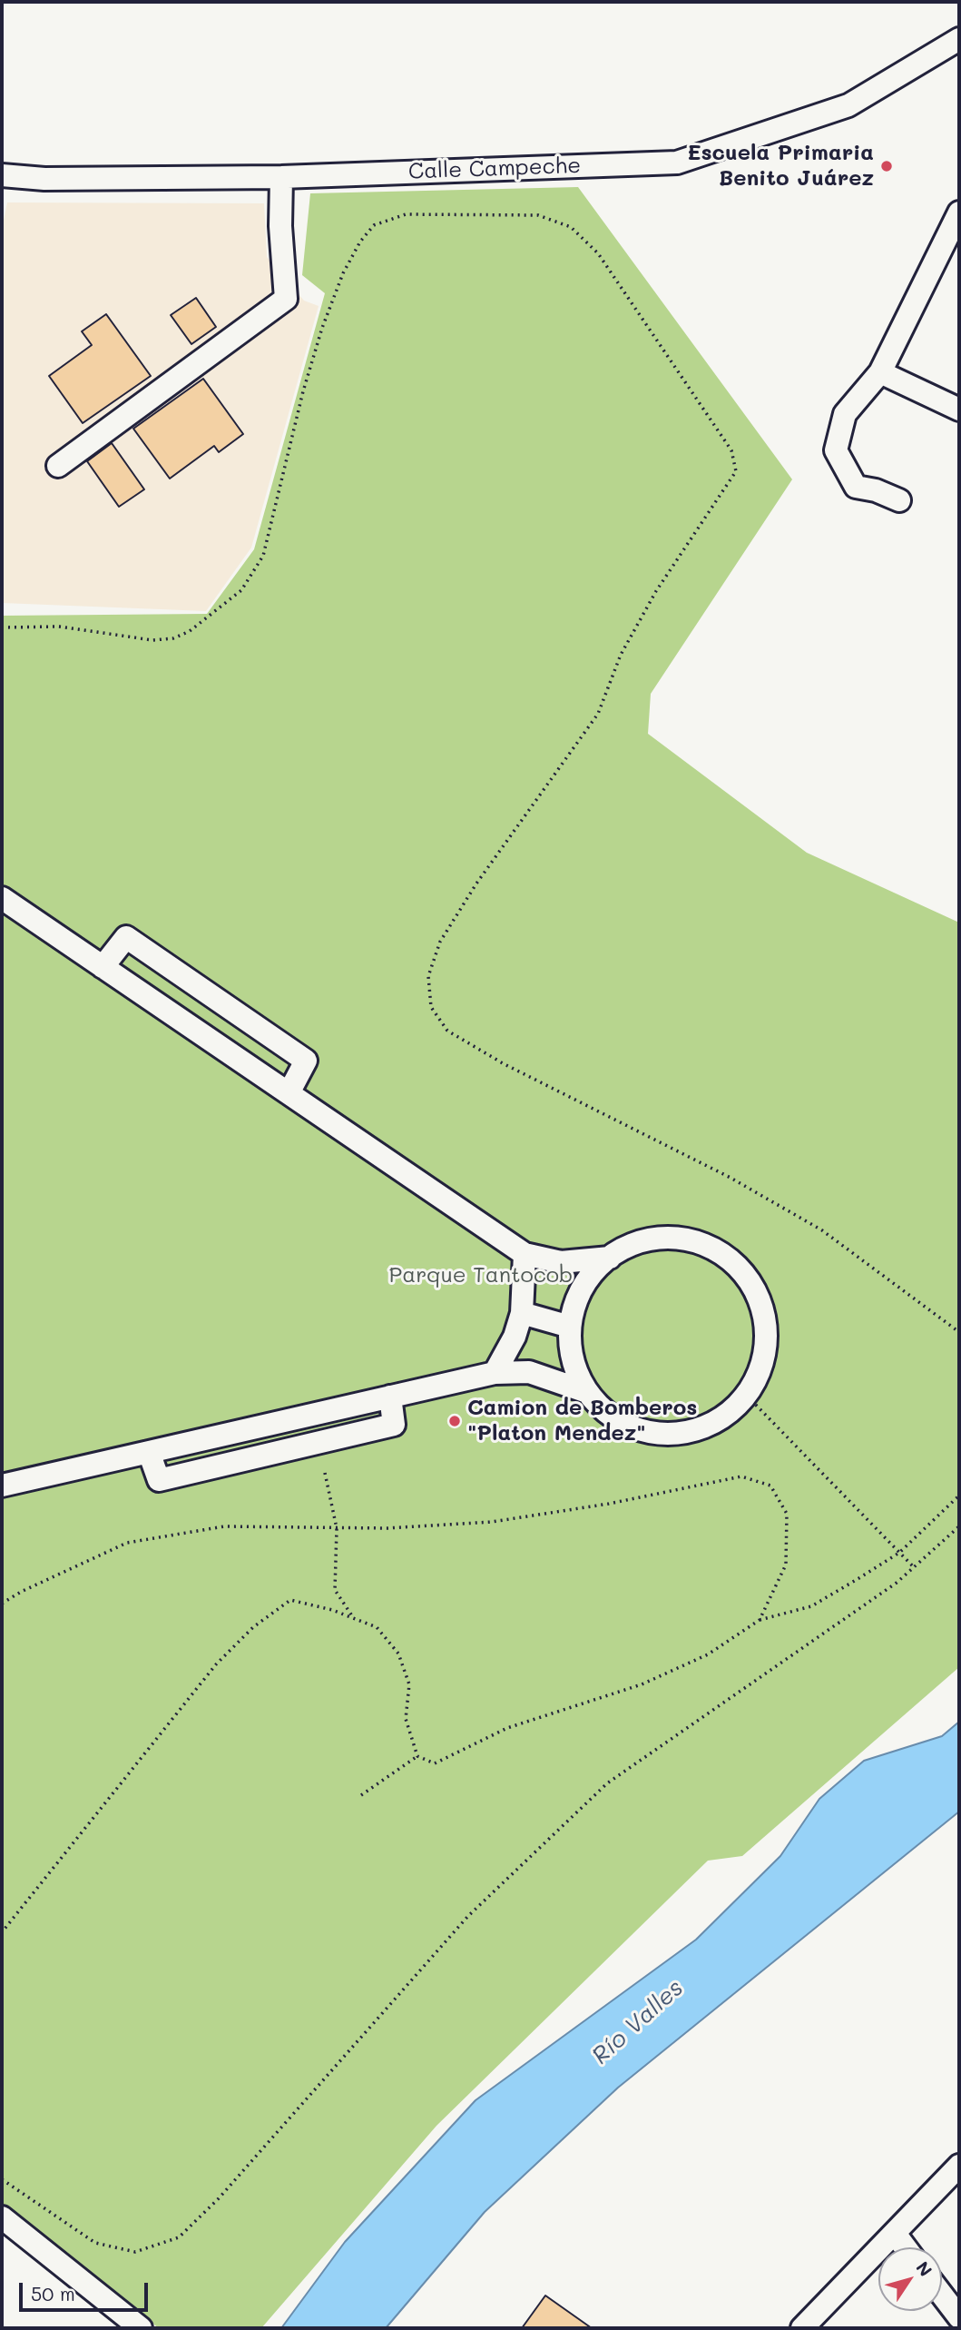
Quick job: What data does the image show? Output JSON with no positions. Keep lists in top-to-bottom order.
{
  "streets": {
    "street": ["Calle Campeche"]
  },
  "water": ["Río Valles"],
  "parks": ["Parque Tantocob"],
  "places": ["Escuela Primaria Benito Juárez", "Camion de Bomberos \"Platon Mendez\""],
  "scale_bar": "50 m",
  "north": "top right"
}
